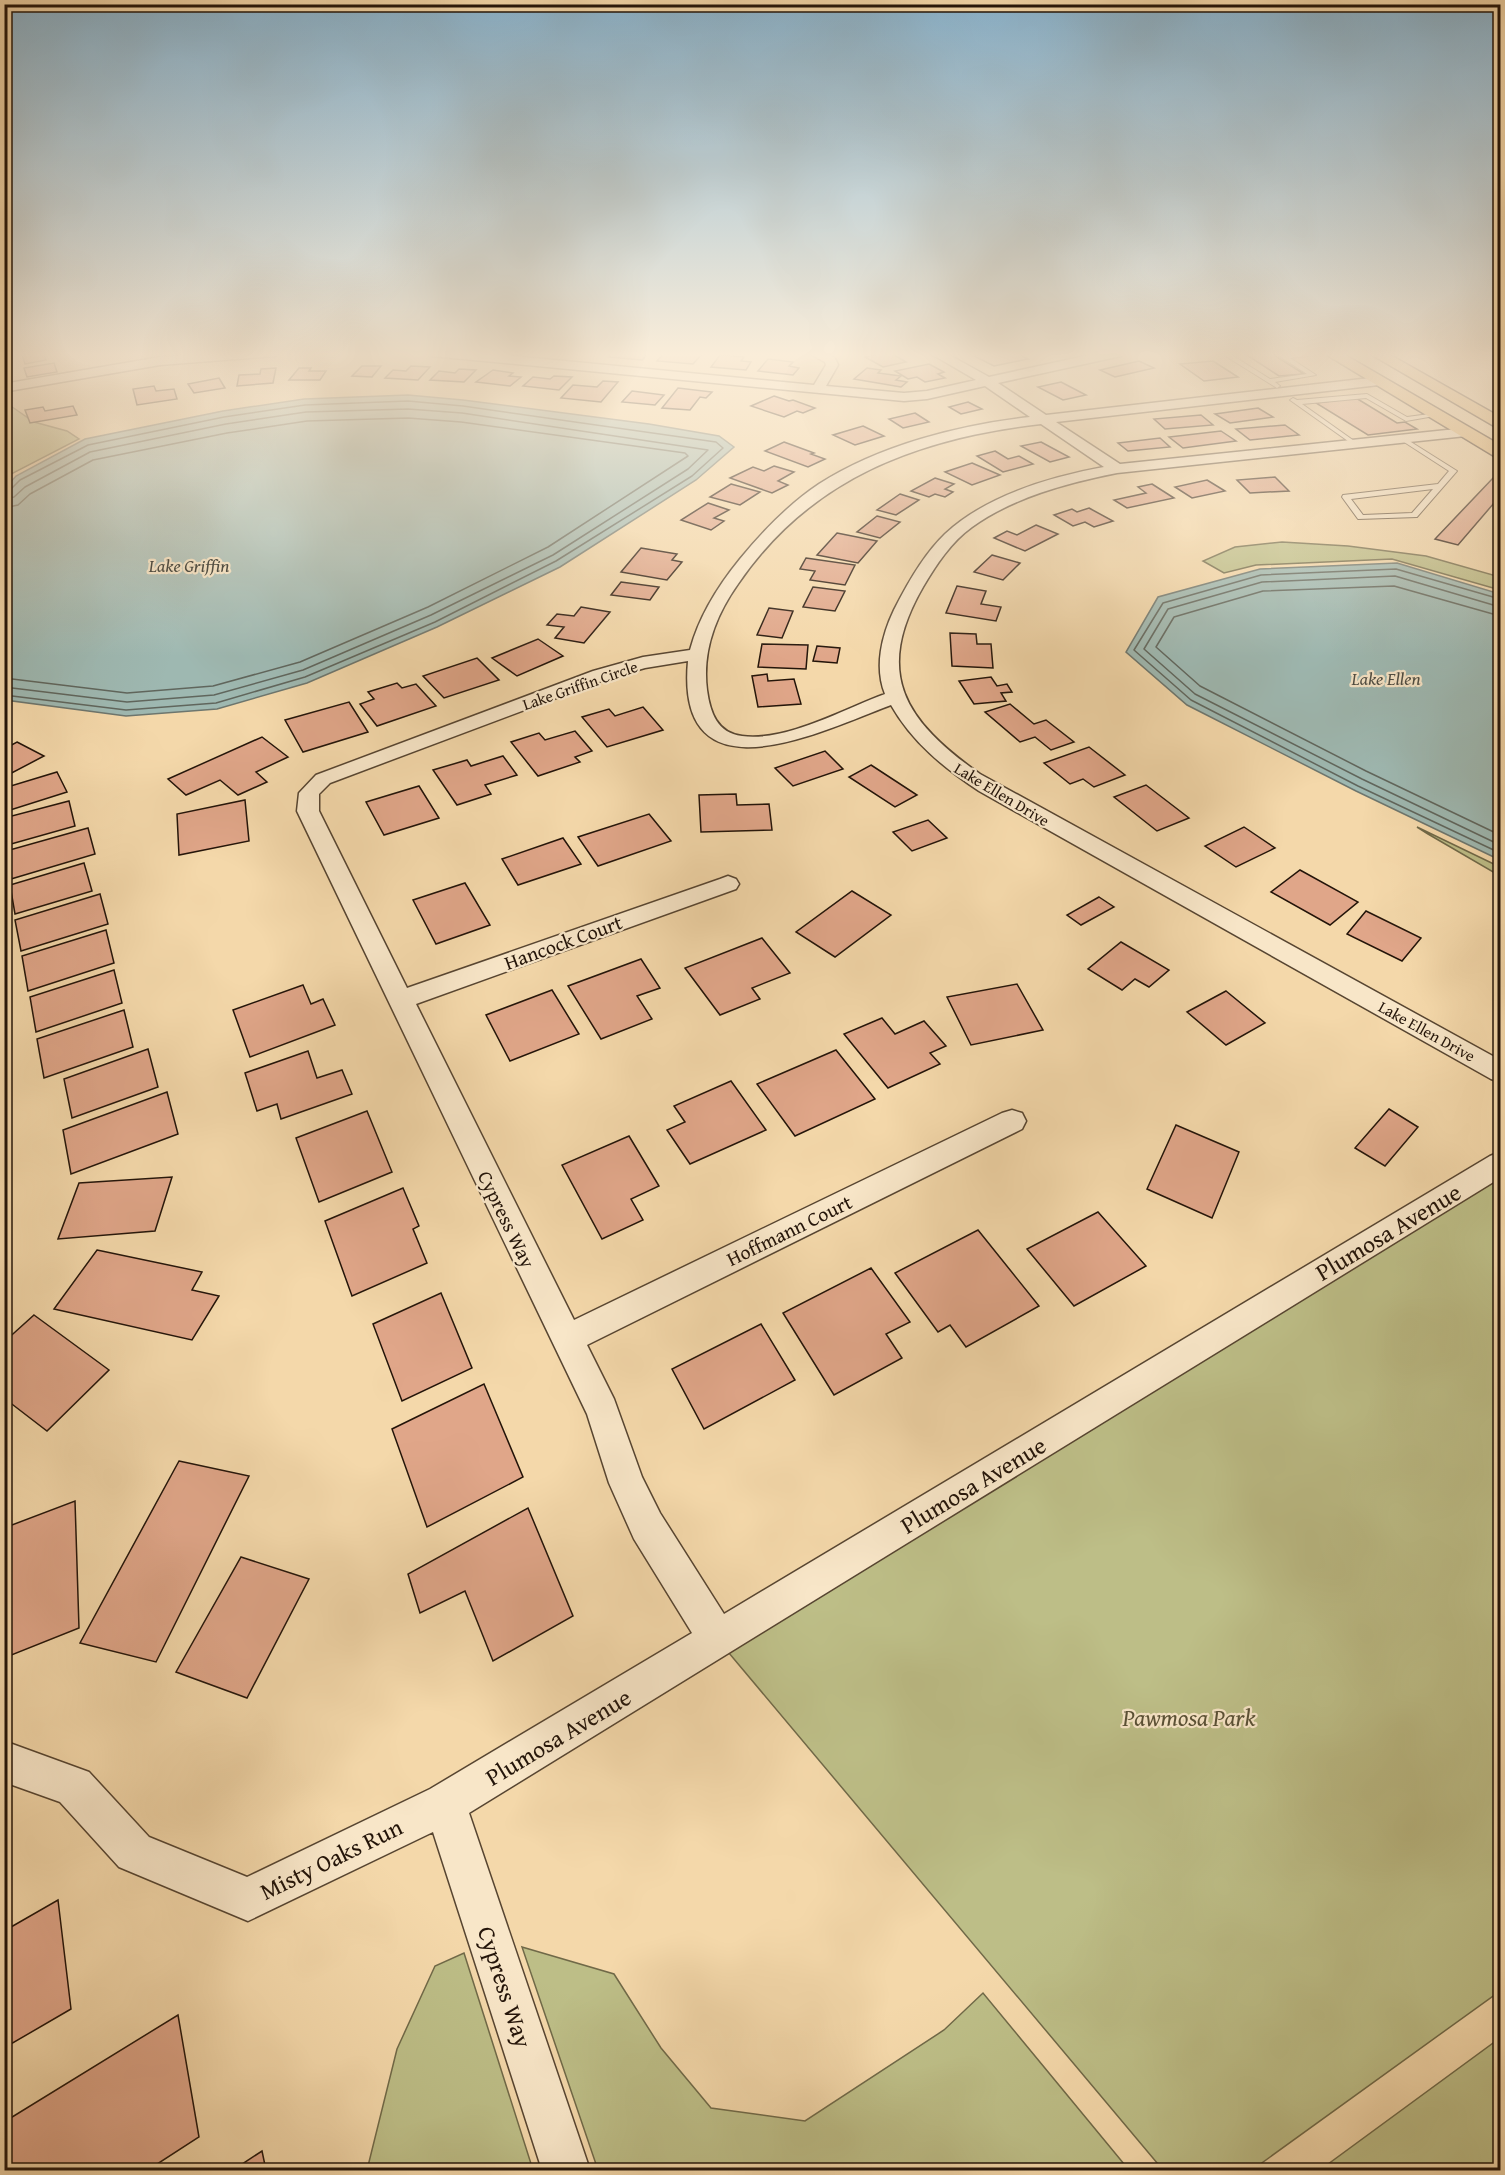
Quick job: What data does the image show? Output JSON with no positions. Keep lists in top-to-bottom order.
{
  "streets": {
    "street": [
      "Lake Griffin Circle",
      "Lake Ellen Drive",
      "Hancock Court",
      "Cypress Way",
      "Hoffmann Court",
      "Plumosa Avenue",
      "Misty Oaks Run"
    ]
  },
  "crossings": [
    ["Lake Griffin Circle", "Cypress Way"],
    ["Hancock Court", "Cypress Way"],
    ["Cypress Way", "Hoffmann Court"],
    ["Cypress Way", "Plumosa Avenue"],
    ["Cypress Way", "Misty Oaks Run"],
    ["Plumosa Avenue", "Misty Oaks Run"]
  ],
  "water": ["Lake Griffin", "Lake Ellen"],
  "parks": ["Pawmosa Park"]
}
